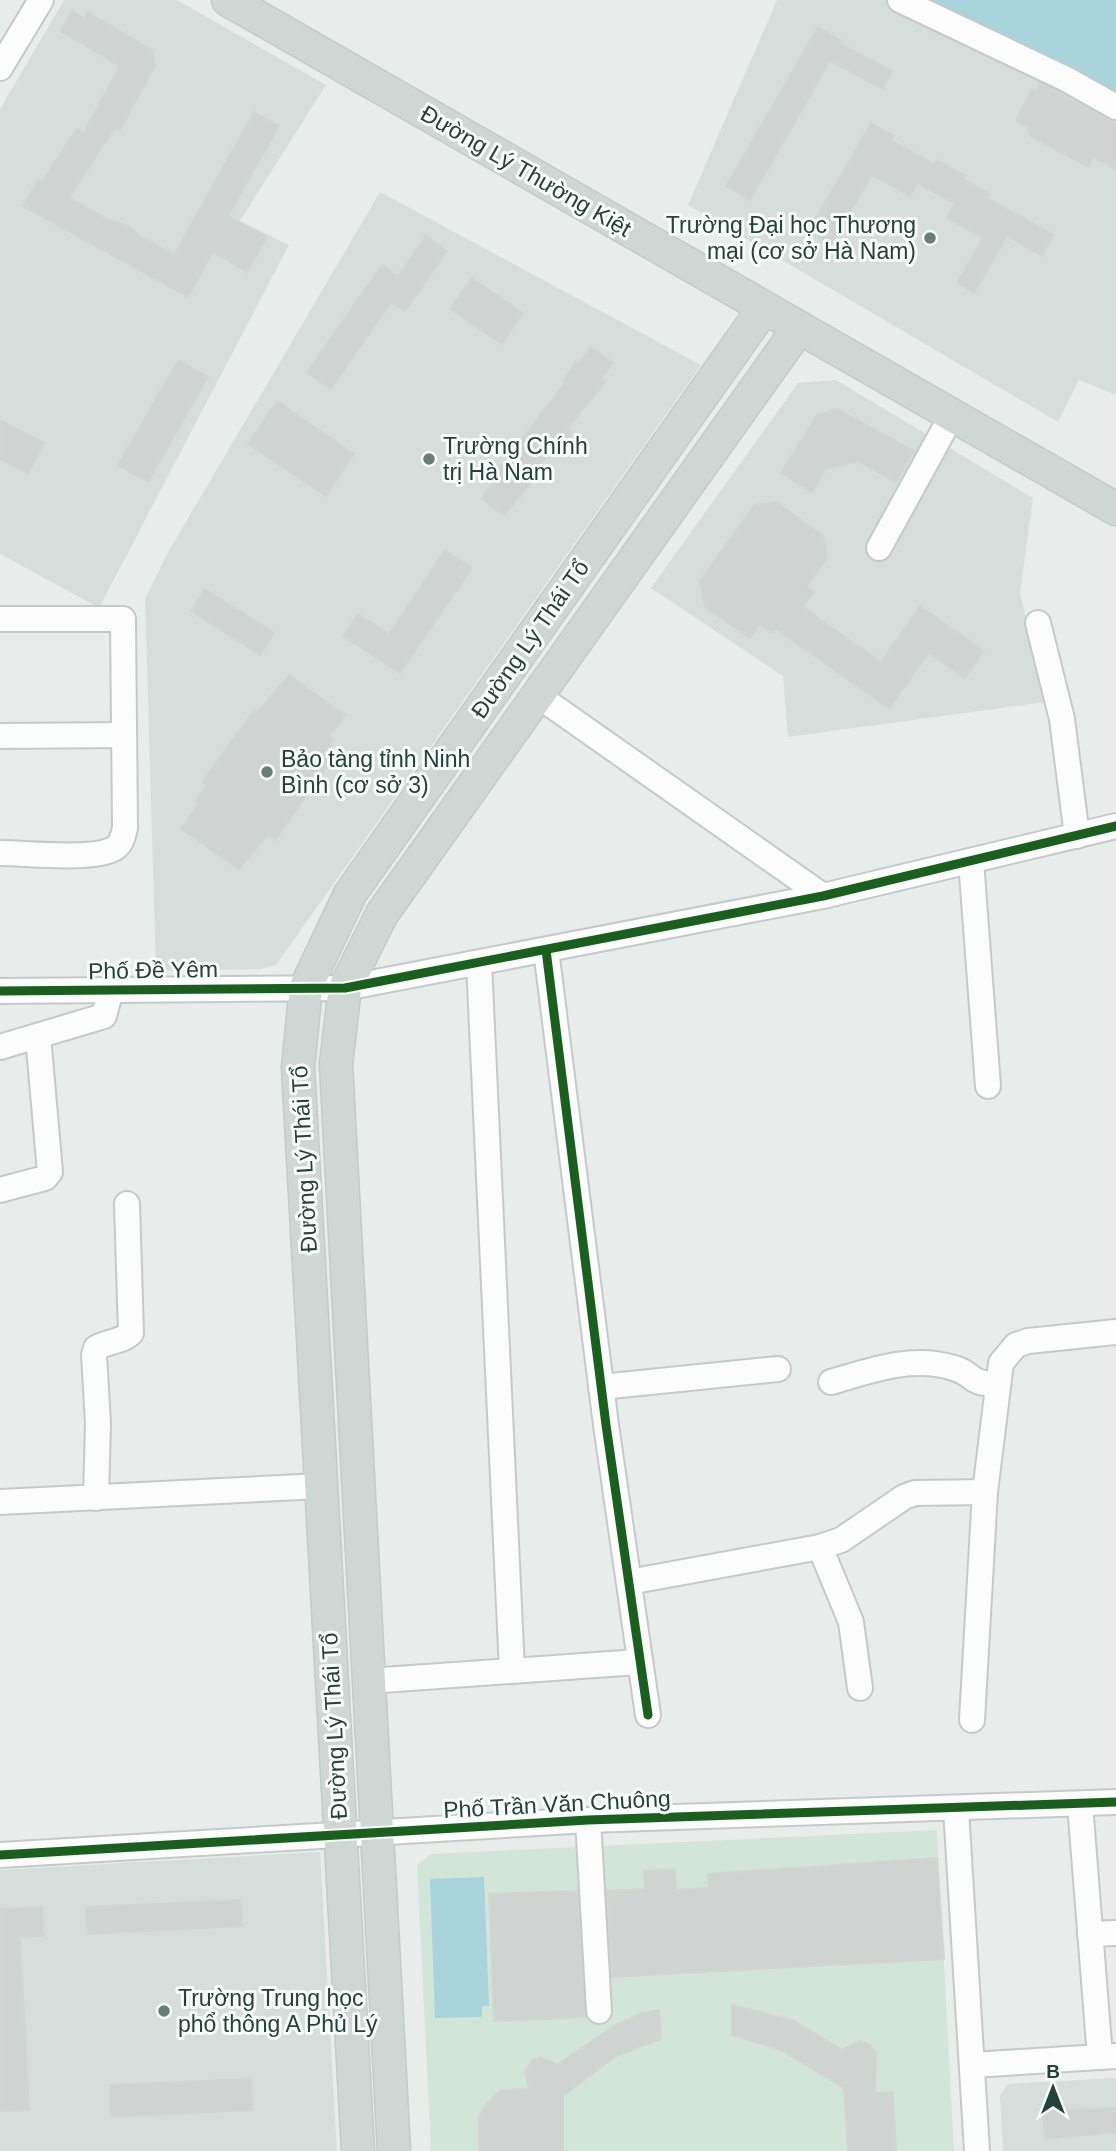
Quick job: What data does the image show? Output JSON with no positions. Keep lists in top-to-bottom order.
{
  "streets": {
    "main road": ["Đường Lý Thường Kiệt", "Đường Lý Thái Tổ"],
    "street": ["Phố Đề Yêm", "Phố Trần Văn Chuông"]
  },
  "crossings": [
    ["Đường Lý Thường Kiệt", "Đường Lý Thái Tổ"],
    ["Đường Lý Thái Tổ", "Phố Đề Yêm"],
    ["Đường Lý Thái Tổ", "Phố Trần Văn Chuông"]
  ],
  "places": [
    "Trường Đại học Thương mại (cơ sở Hà Nam)",
    "Trường Chính trị Hà Nam",
    "Bảo tàng tỉnh Ninh Bình (cơ sở 3)",
    "Trường Trung học phổ thông A Phủ Lý"
  ],
  "north": "top"
}
